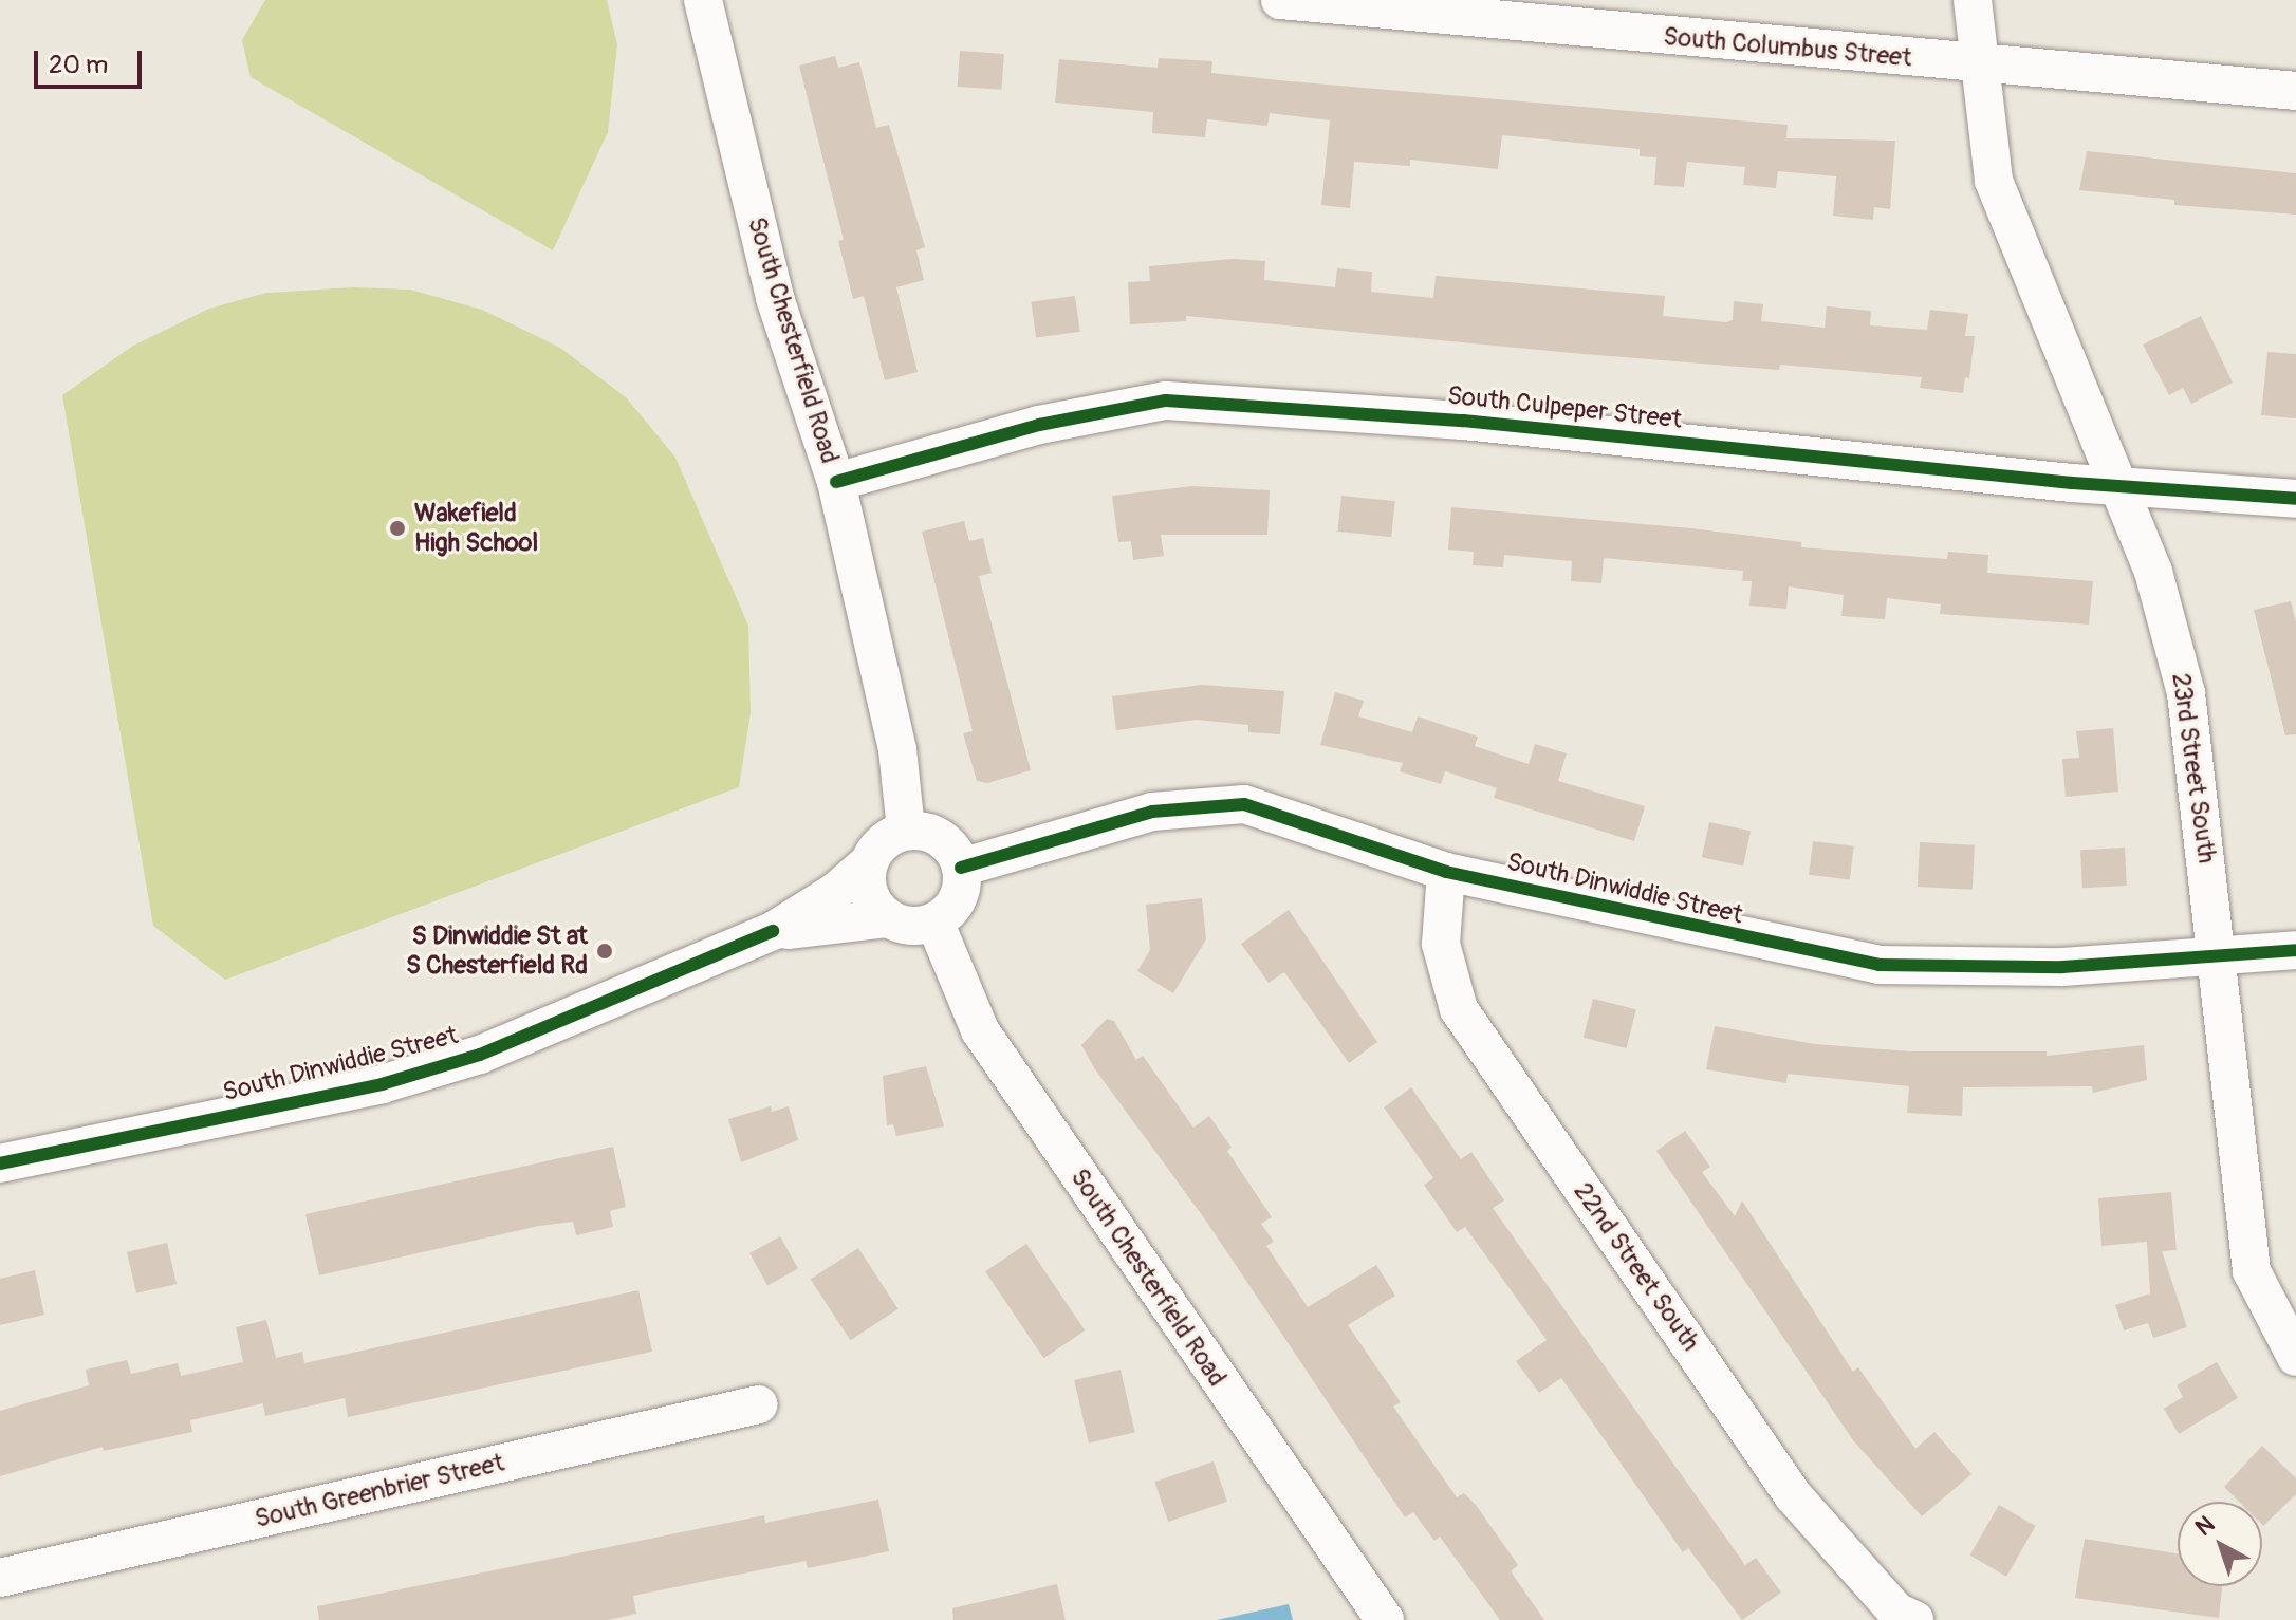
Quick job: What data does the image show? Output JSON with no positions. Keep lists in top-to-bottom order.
{
  "streets": {
    "street": [
      "South Columbus Street",
      "South Chesterfield Road",
      "South Culpeper Street",
      "23rd Street South",
      "South Dinwiddie Street",
      "22nd Street South",
      "South Greenbrier Street"
    ]
  },
  "crossings": [
    ["South Columbus Street", "23rd Street South"],
    ["South Chesterfield Road", "South Culpeper Street"],
    ["South Chesterfield Road", "South Dinwiddie Street"],
    ["South Culpeper Street", "23rd Street South"],
    ["23rd Street South", "South Dinwiddie Street"],
    ["South Dinwiddie Street", "22nd Street South"]
  ],
  "places": ["Wakefield High School", "S Dinwiddie St at S Chesterfield Rd"],
  "scale_bar": "20 m",
  "north": "top left"
}
